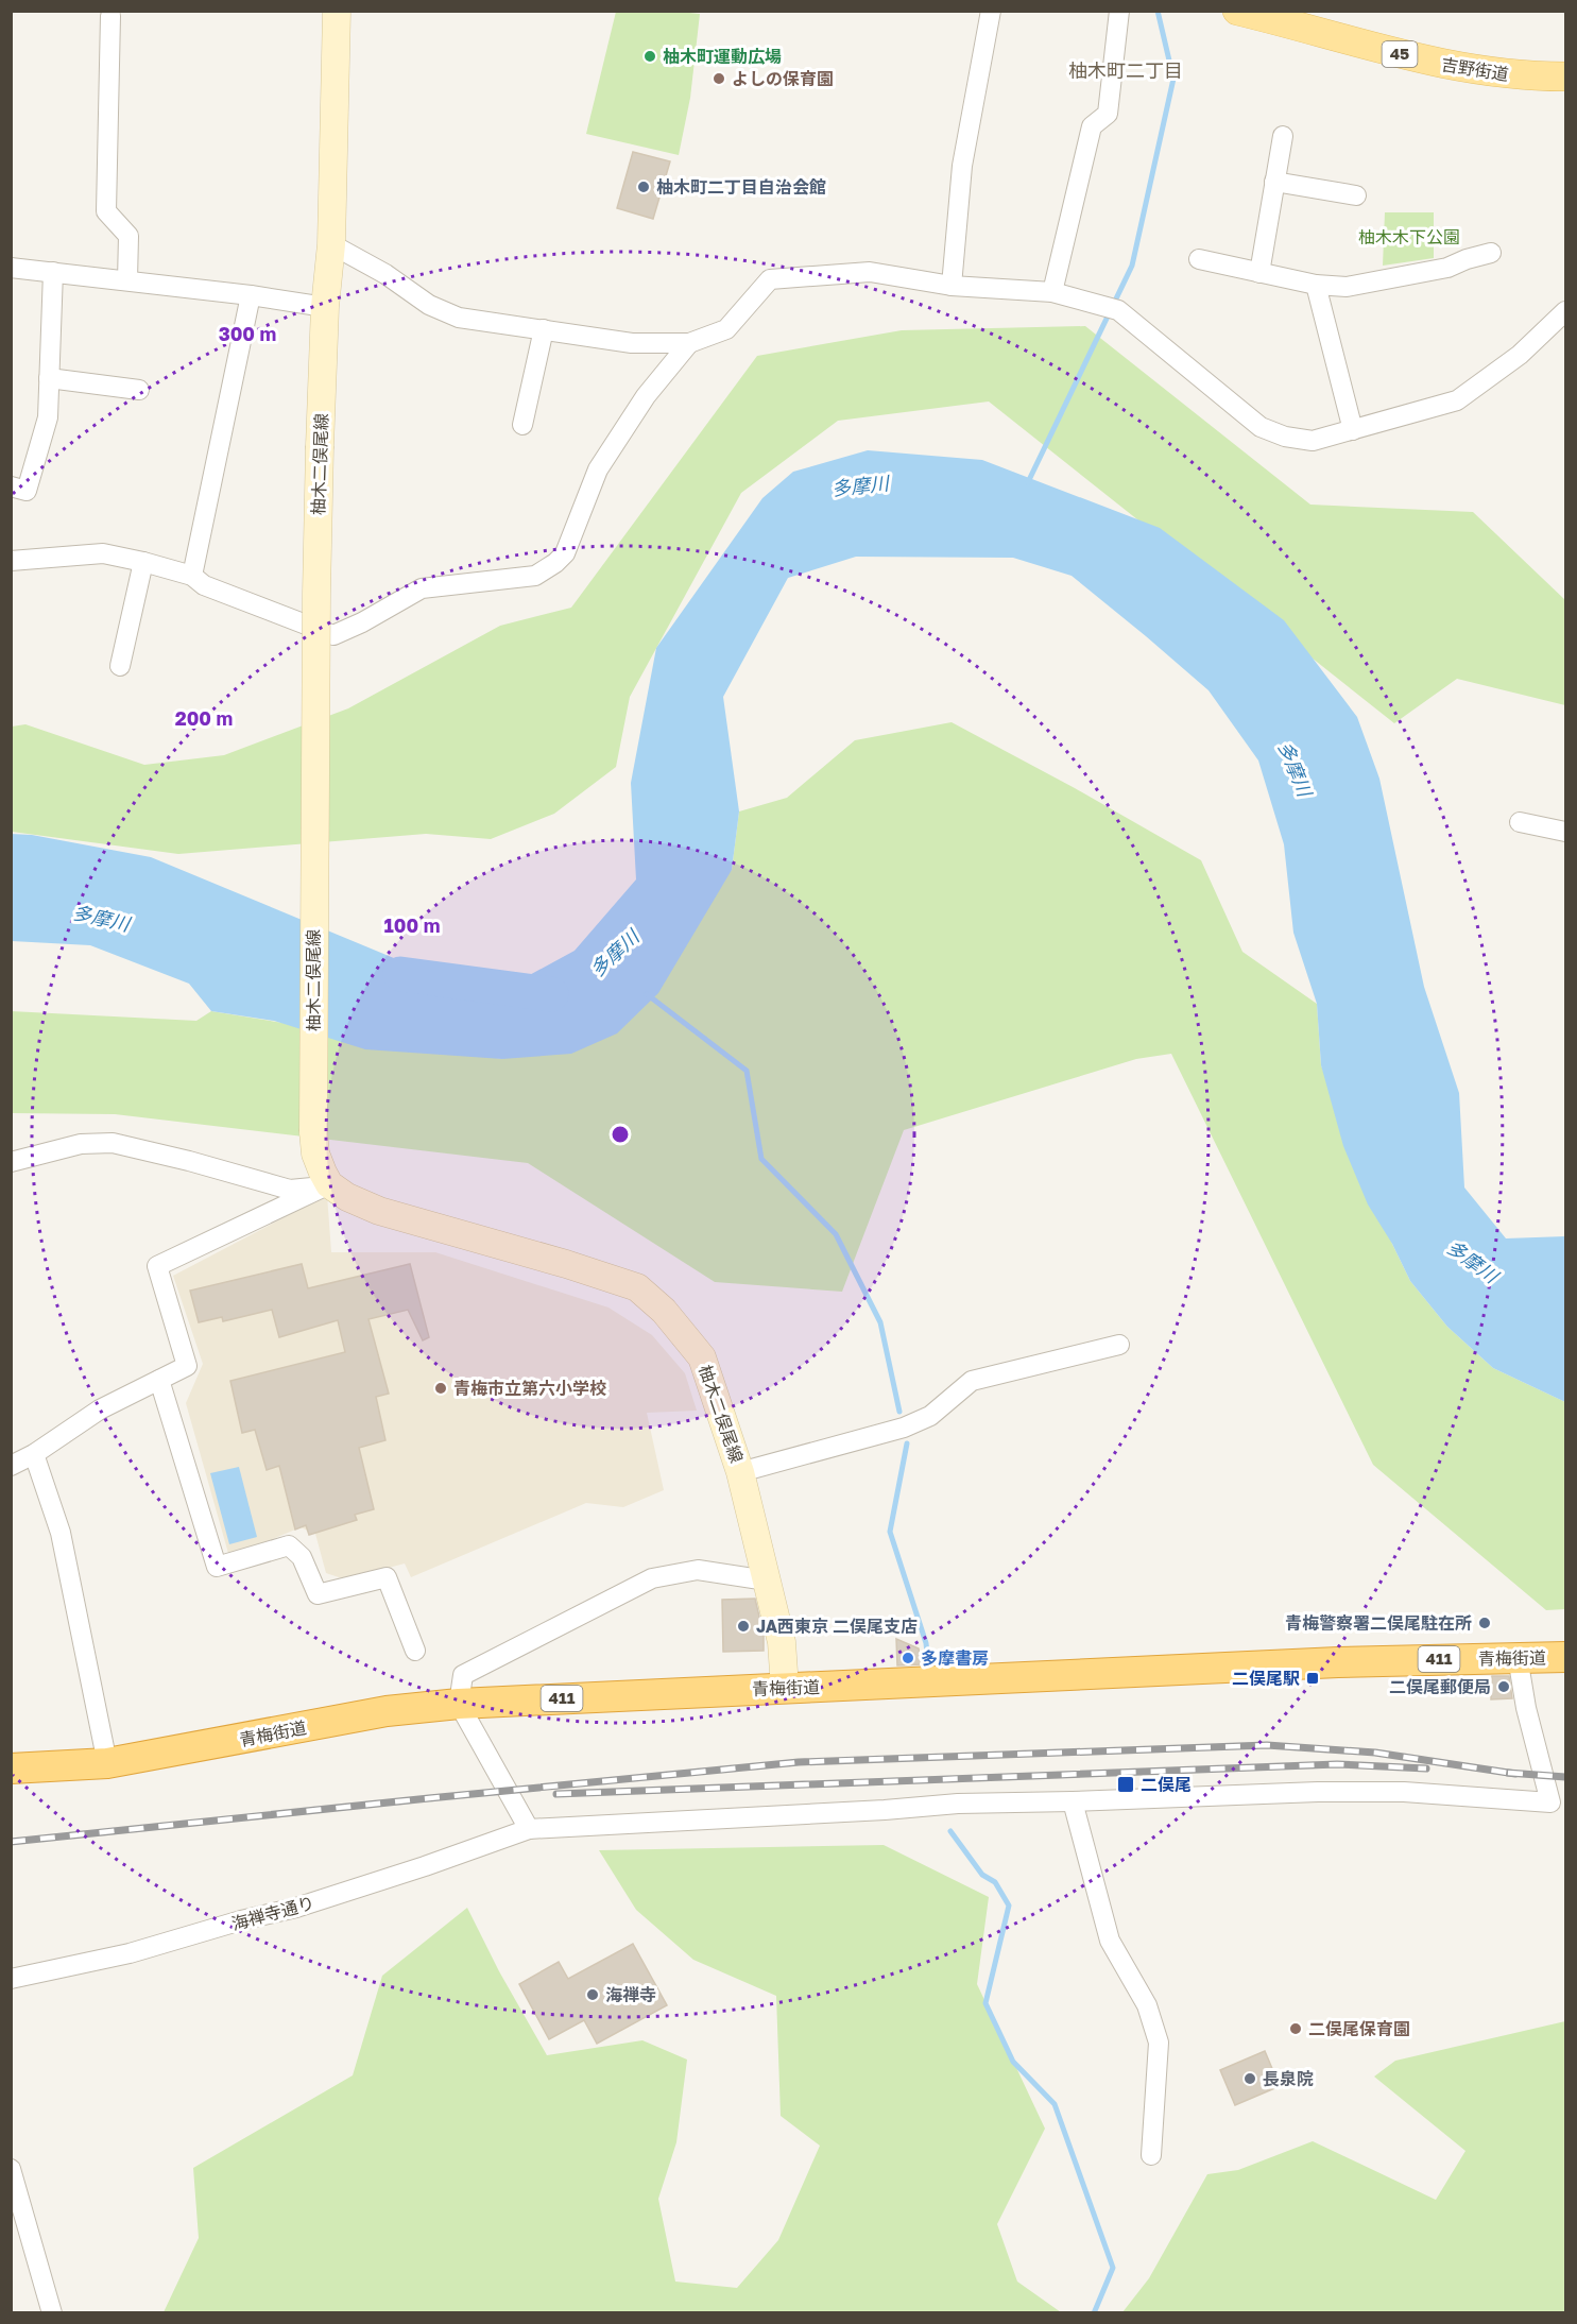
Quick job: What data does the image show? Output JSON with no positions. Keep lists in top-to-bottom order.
{
  "streets": {
    "highway": ["青梅街道", "411"],
    "main road": ["45", "吉野街道", "柚木二俣尾線"],
    "street": ["海禅寺通り"]
  },
  "crossings": [
    ["柚木二俣尾線", "青梅街道"],
    ["青梅街道", "海禅寺通り"]
  ],
  "districts": ["柚木町二丁目"],
  "water": ["多摩川"],
  "parks": ["柚木木下公園"],
  "places": {
    "other": [
      "柚木町運動広場",
      "よしの保育園",
      "柚木町二丁目自治会館",
      "青梅市立第六小学校",
      "青梅警察署二俣尾駐在所",
      "JA西東京 二俣尾支店",
      "多摩書房",
      "二俣尾郵便局",
      "海禅寺",
      "二俣尾保育園",
      "長泉院"
    ],
    "transit": ["二俣尾駅", "二俣尾"]
  },
  "rings": ["300 m", "200 m", "100 m"]
}
